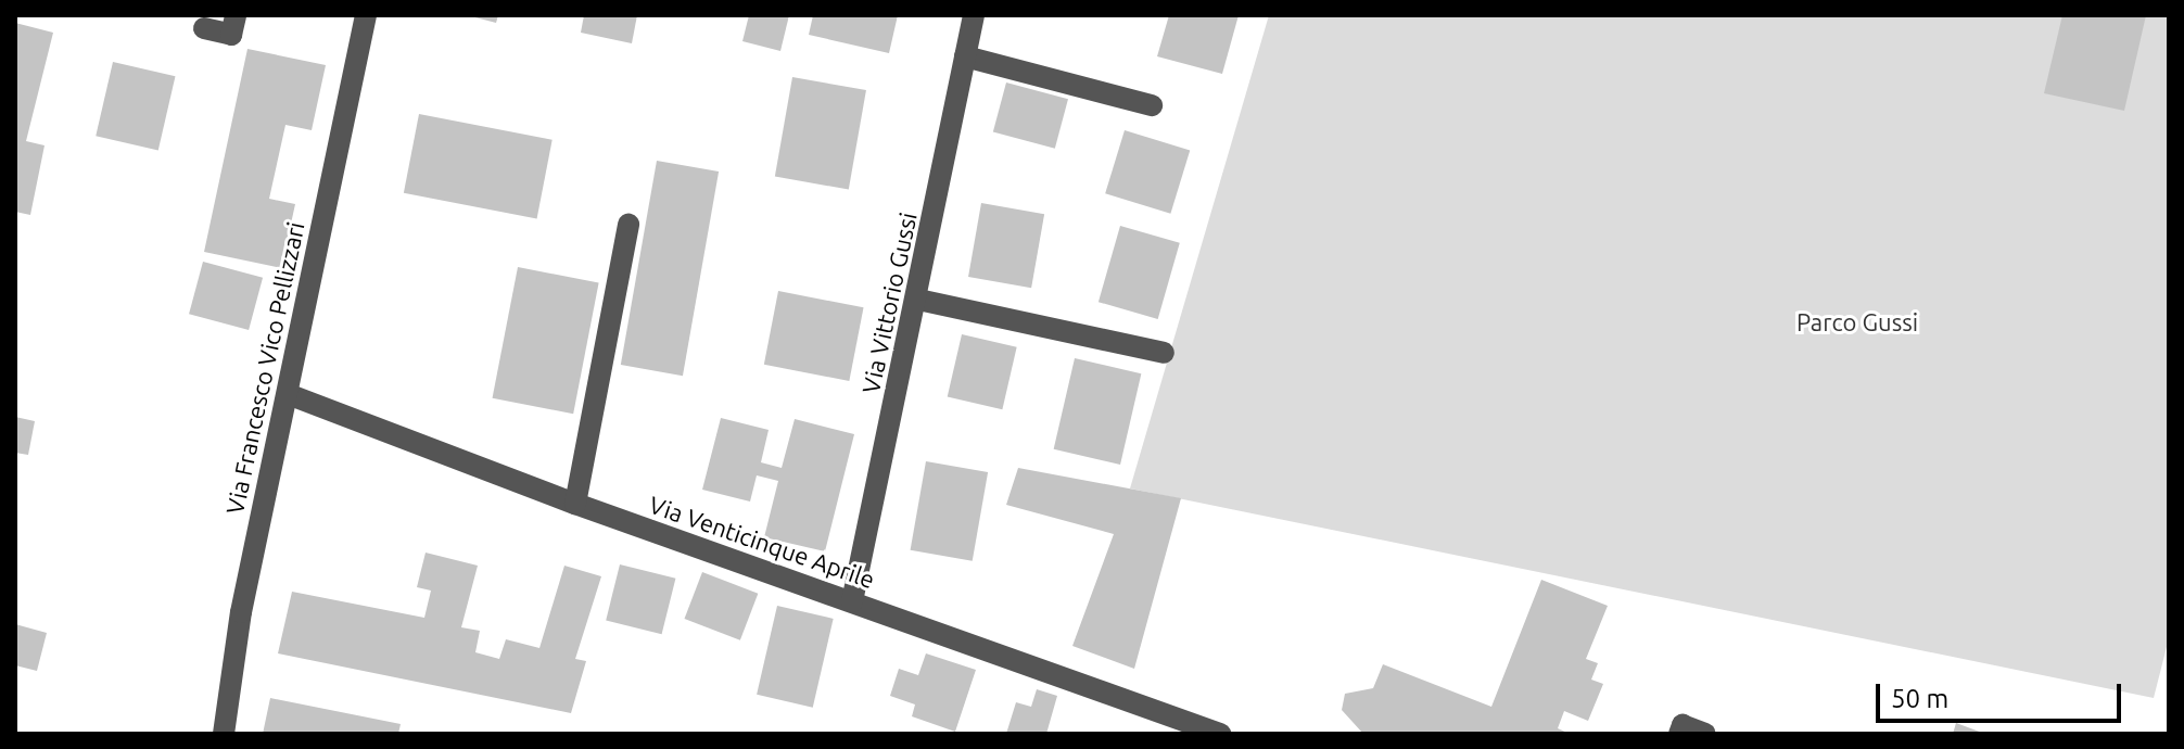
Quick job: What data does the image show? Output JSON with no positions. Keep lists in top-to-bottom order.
{
  "streets": {
    "street": ["Via Vittorio Gussi", "Via Francesco Vico Pellizzari", "Via Venticinque Aprile"]
  },
  "crossings": [
    ["Via Vittorio Gussi", "Via Venticinque Aprile"],
    ["Via Francesco Vico Pellizzari", "Via Venticinque Aprile"]
  ],
  "parks": ["Parco Gussi"],
  "scale_bar": "50 m"
}
